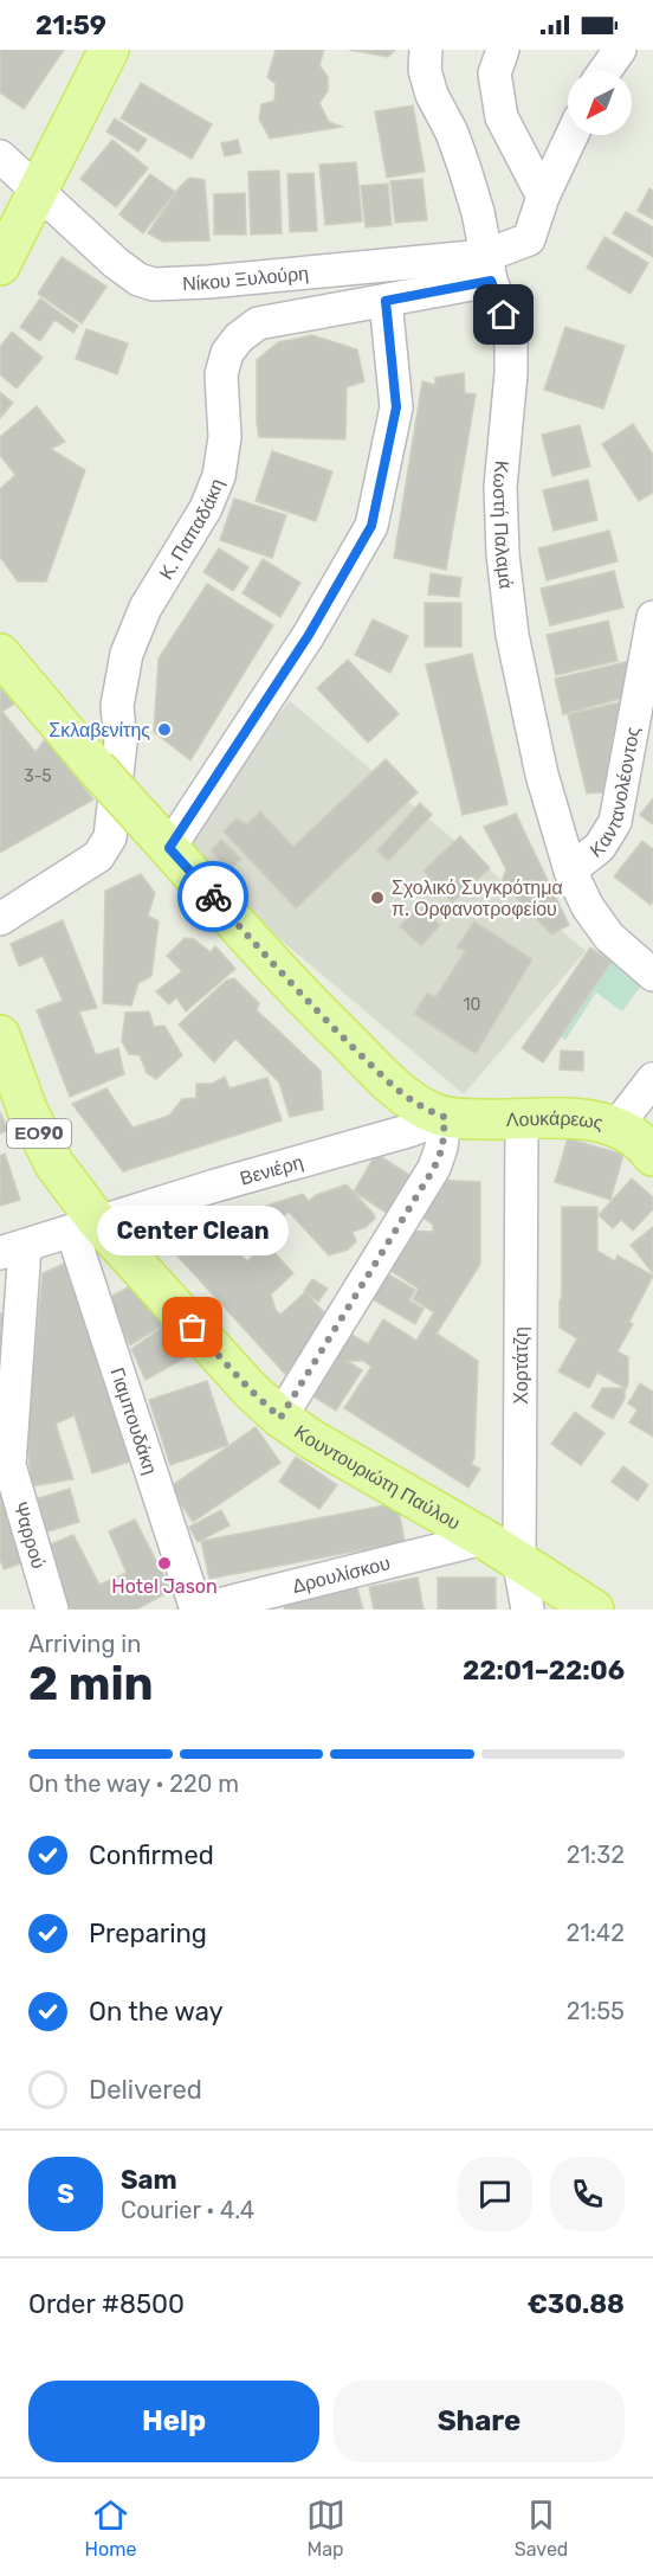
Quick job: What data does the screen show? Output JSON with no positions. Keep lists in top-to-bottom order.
{
  "streets": {
    "main road": ["Λουκάρεως", "ΕΟ90", "Κουντουριώτη Παύλου"],
    "street": [
      "Νίκου Ξυλούρη",
      "Κωστή Παλαμά",
      "Κ. Παπαδάκη",
      "Καντανολέοντος",
      "Βενιέρη",
      "Χορτάτζη",
      "Γιαμπουδάκη",
      "Ψαρρού",
      "Δρουλίσκου"
    ]
  },
  "crossings": [
    ["Νίκου Ξυλούρη", "Κωστή Παλαμά"],
    ["Νίκου Ξυλούρη", "Κ. Παπαδάκη"],
    ["Κωστή Παλαμά", "Κ. Παπαδάκη"],
    ["Κωστή Παλαμά", "Καντανολέοντος"],
    ["Λουκάρεως", "Βενιέρη"],
    ["Λουκάρεως", "Χορτάτζη"],
    ["Βενιέρη", "Γιαμπουδάκη"],
    ["Βενιέρη", "Κουντουριώτη Παύλου"],
    ["Βενιέρη", "Ψαρρού"],
    ["Χορτάτζη", "Κουντουριώτη Παύλου"],
    ["Γιαμπουδάκη", "Κουντουριώτη Παύλου"],
    ["Γιαμπουδάκη", "Δρουλίσκου"],
    ["Κουντουριώτη Παύλου", "Δρουλίσκου"]
  ],
  "places": [
    "Σκλαβενίτης",
    "Σχολικό Συγκρότημα π. Ορφανοτροφείου",
    "Center Clean",
    "Hotel Jason"
  ],
  "house_numbers": ["3-5", "10"],
  "north": "bottom left",
  "page": {
    "status": "21:59",
    "bubble": "Center Clean",
    "heading": ["2 min", "Arriving in", "22:01–22:06"],
    "panel": [
      "Sam",
      "Courier · 4.4",
      "Order #8500",
      "€30.88"
    ],
    "bar": "On the way · 220 m",
    "list": [
      ["Confirmed", "21:32"],
      ["Preparing", "21:42"],
      ["On the way", "21:55"],
      "Delivered"
    ],
    "round": "S",
    "buttons": ["Help", "Share"],
    "tabs": ["Home", "Map", "Saved"]
  }
}
